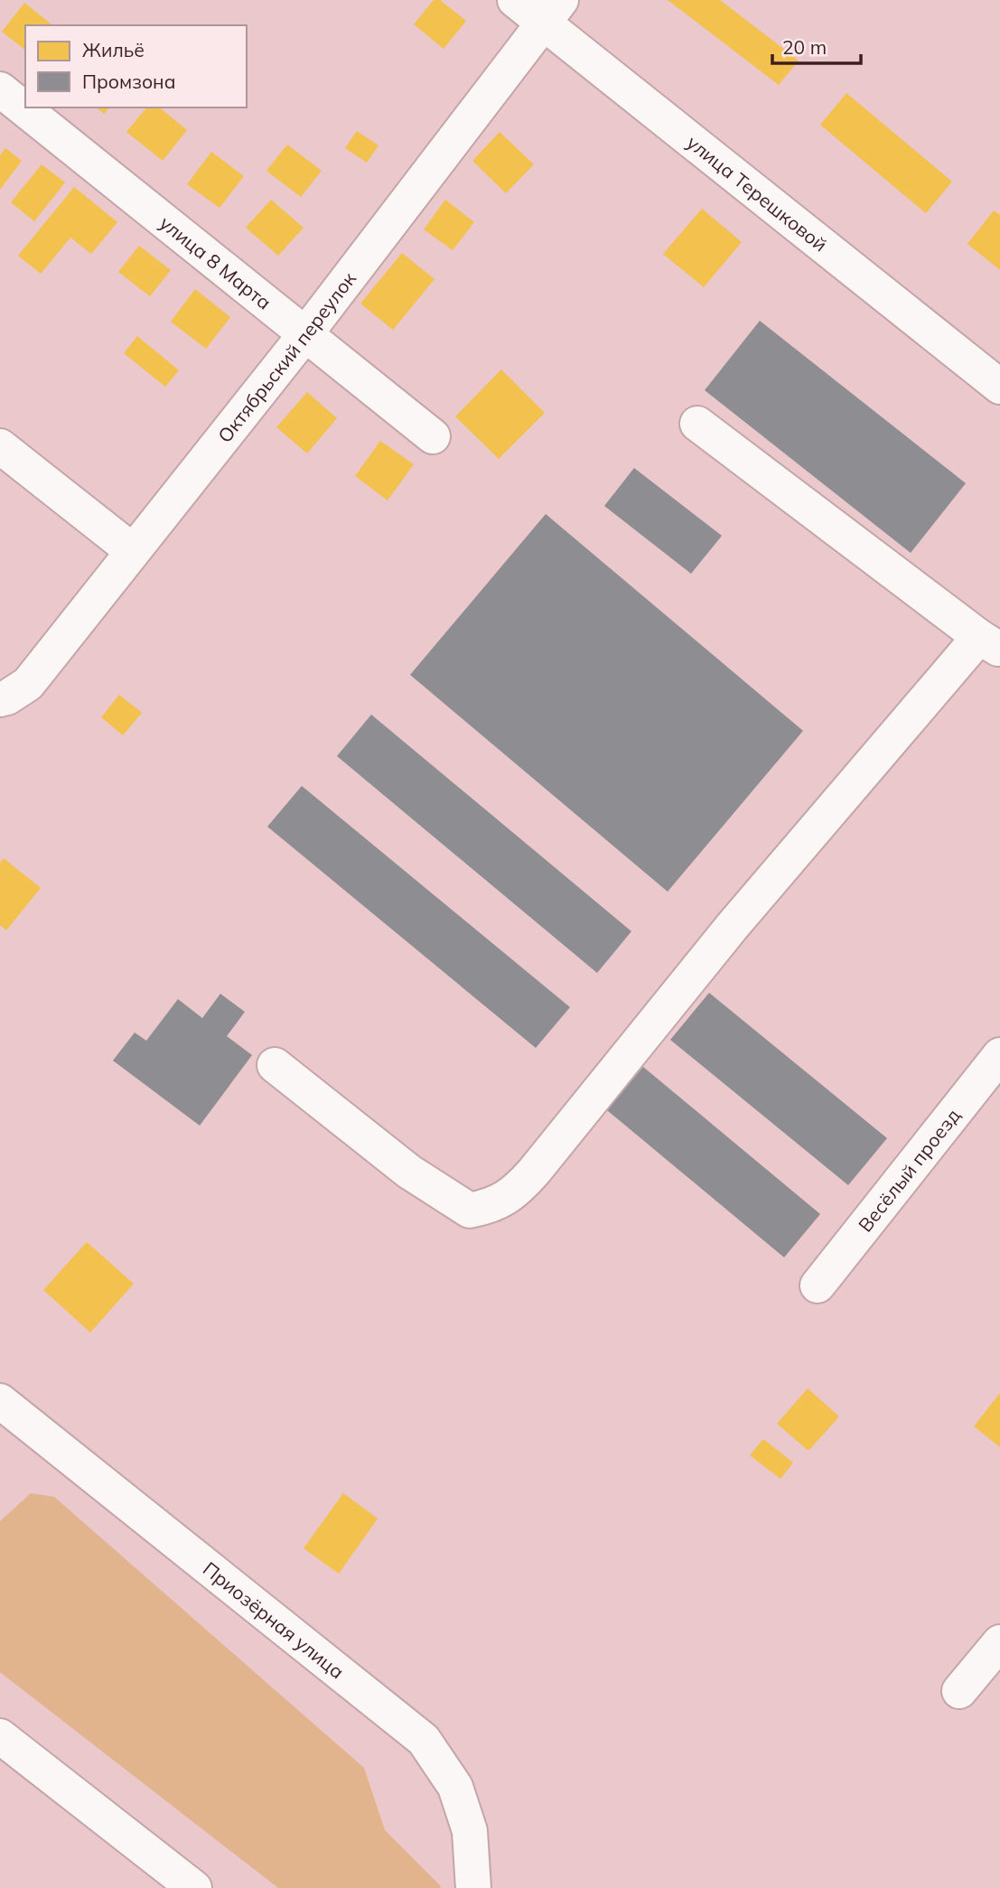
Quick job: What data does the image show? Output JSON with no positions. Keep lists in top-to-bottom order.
{
  "streets": {
    "street": [
      "улица Терешковой",
      "улица 8 Марта",
      "Октябрьский переулок",
      "Весёлый проезд",
      "Приозёрная улица"
    ]
  },
  "crossings": [
    ["улица Терешковой", "Октябрьский переулок"],
    ["улица 8 Марта", "Октябрьский переулок"]
  ],
  "legend": ["Жильё", "Промзона"],
  "scale_bar": "20 m"
}
